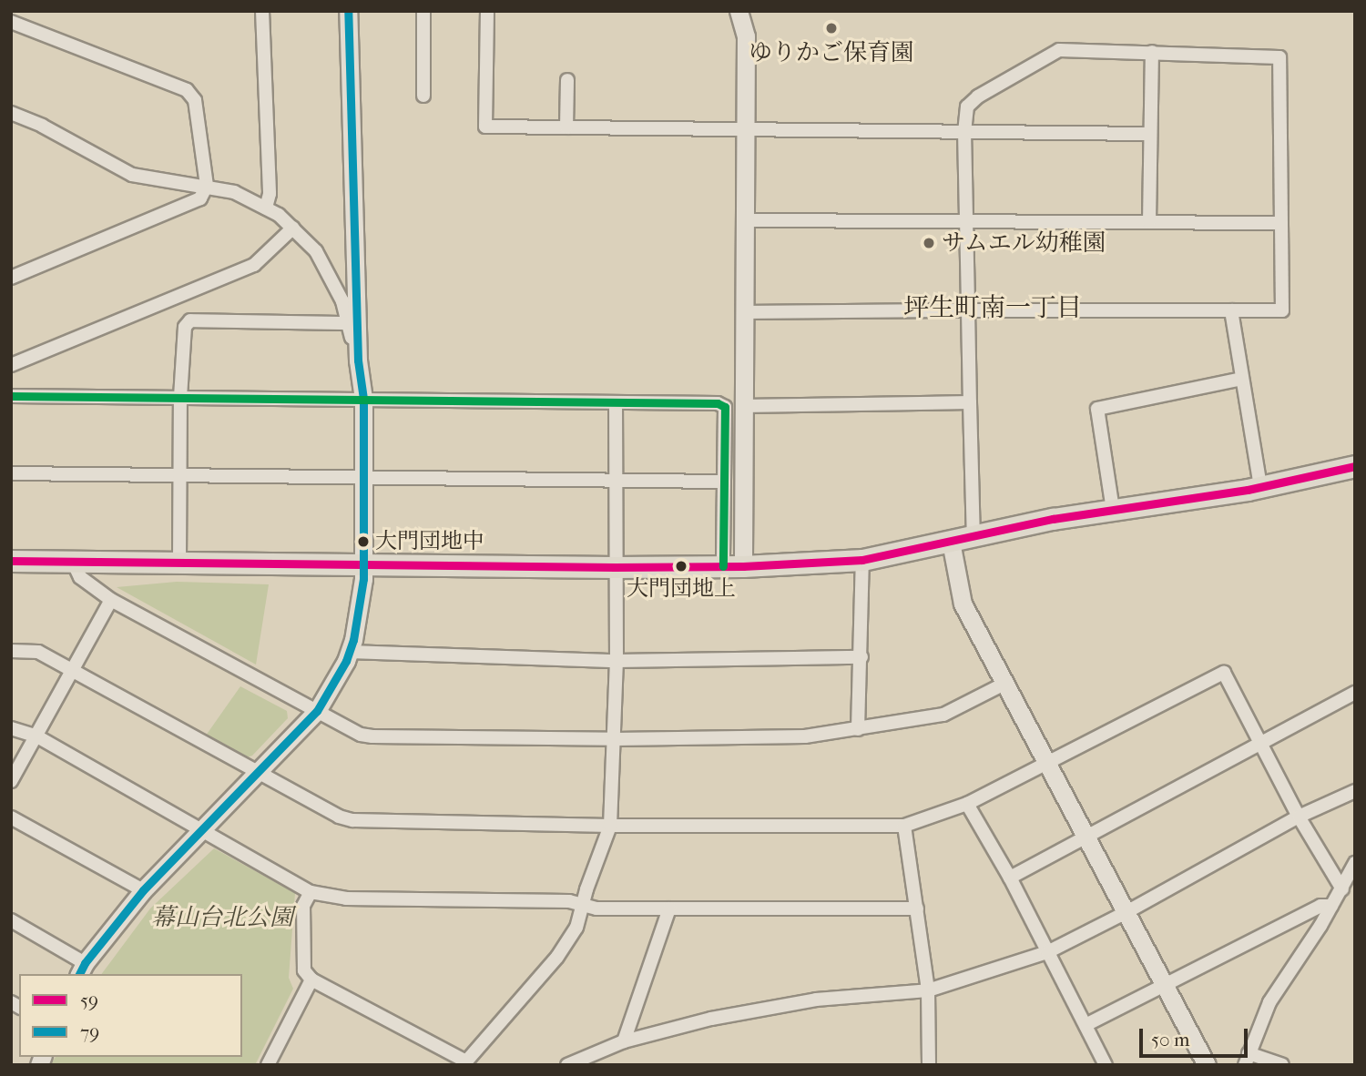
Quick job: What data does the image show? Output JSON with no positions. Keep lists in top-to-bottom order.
{
  "districts": ["坪生町南一丁目"],
  "parks": ["幕山台北公園"],
  "places": [
    "ゆりかご保育園",
    "サムエル幼稚園",
    "大門団地中",
    "大門団地上"
  ],
  "lines": ["transit line 79", "transit line 59"],
  "legend": ["59", "79"],
  "scale_bar": "50 m"
}
